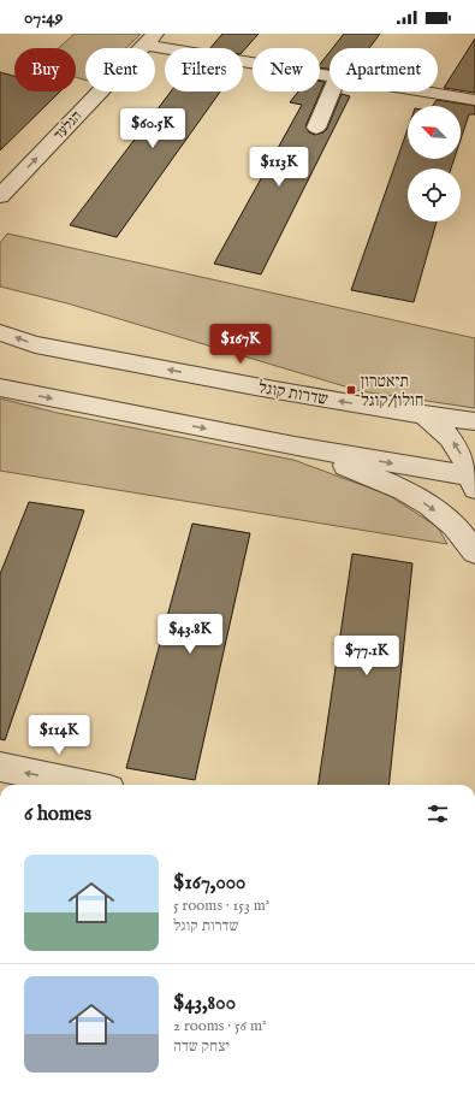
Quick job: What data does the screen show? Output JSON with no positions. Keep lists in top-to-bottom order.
{
  "streets": {
    "street": ["הגלעד", "שדרות קוגל"]
  },
  "one_way": ["הגלעד"],
  "places": {
    "transit": ["תיאטרון חולון/קוגל"]
  },
  "north": "top left",
  "page": {
    "status": "07:49",
    "chip": [
      "Buy",
      "Rent",
      "Filters",
      "New",
      "Apartment"
    ],
    "price": [
      "$60.5K",
      "$113K",
      "$167K",
      "$43.8K",
      "$77.1K",
      "$114K"
    ],
    "heading": "6 homes",
    "list": [
      {
        "name": "$167,000",
        "note": "5 rooms · 153 m² · שדרות קוגל"
      },
      {
        "name": "$43,800",
        "note": "2 rooms · 56 m² · יצחק שדה"
      }
    ]
  }
}
